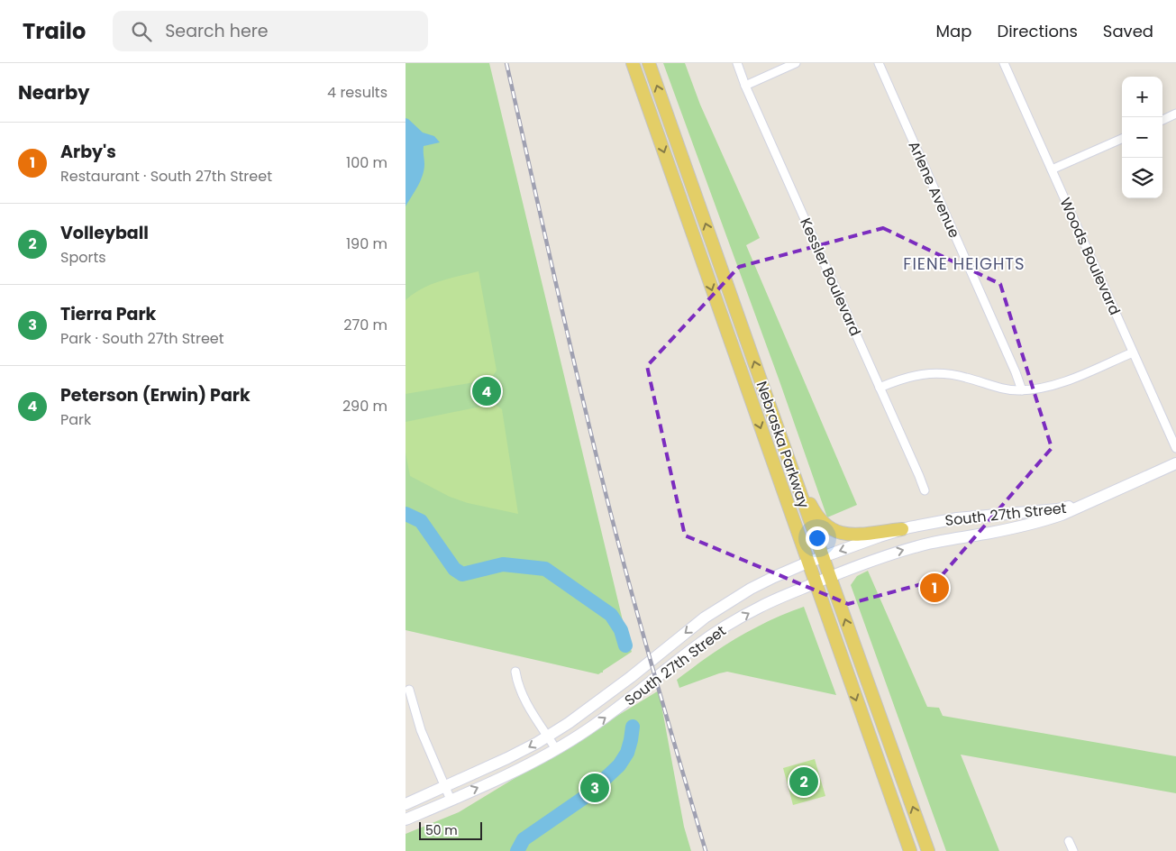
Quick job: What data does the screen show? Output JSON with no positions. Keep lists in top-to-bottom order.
{
  "streets": {
    "main road": ["Nebraska Parkway", "South 27th Street"],
    "street": ["Arlene Avenue", "Woods Boulevard", "Kessler Boulevard"]
  },
  "crossings": [
    ["Nebraska Parkway", "South 27th Street"]
  ],
  "districts": ["FIENE HEIGHTS"],
  "scale_bar": "50 m",
  "page": {
    "header": "Trailo",
    "search": "Search here",
    "nav": ["Map", "Directions", "Saved"],
    "heading": ["Nearby", "4 results"],
    "map_buttons": ["+", "−"],
    "list": [
      {
        "mark": "1",
        "name": "Arby's",
        "note": "Restaurant · South 27th Street",
        "value": "100 m"
      },
      {
        "mark": "2",
        "name": "Volleyball",
        "note": "Sports",
        "value": "190 m"
      },
      {
        "mark": "3",
        "name": "Tierra Park",
        "note": "Park · South 27th Street",
        "value": "270 m"
      },
      {
        "mark": "4",
        "name": "Peterson (Erwin) Park",
        "note": "Park",
        "value": "290 m"
      }
    ],
    "pins": [
      "4",
      "1",
      "2",
      "3"
    ],
    "scale": "50 m"
  }
}
